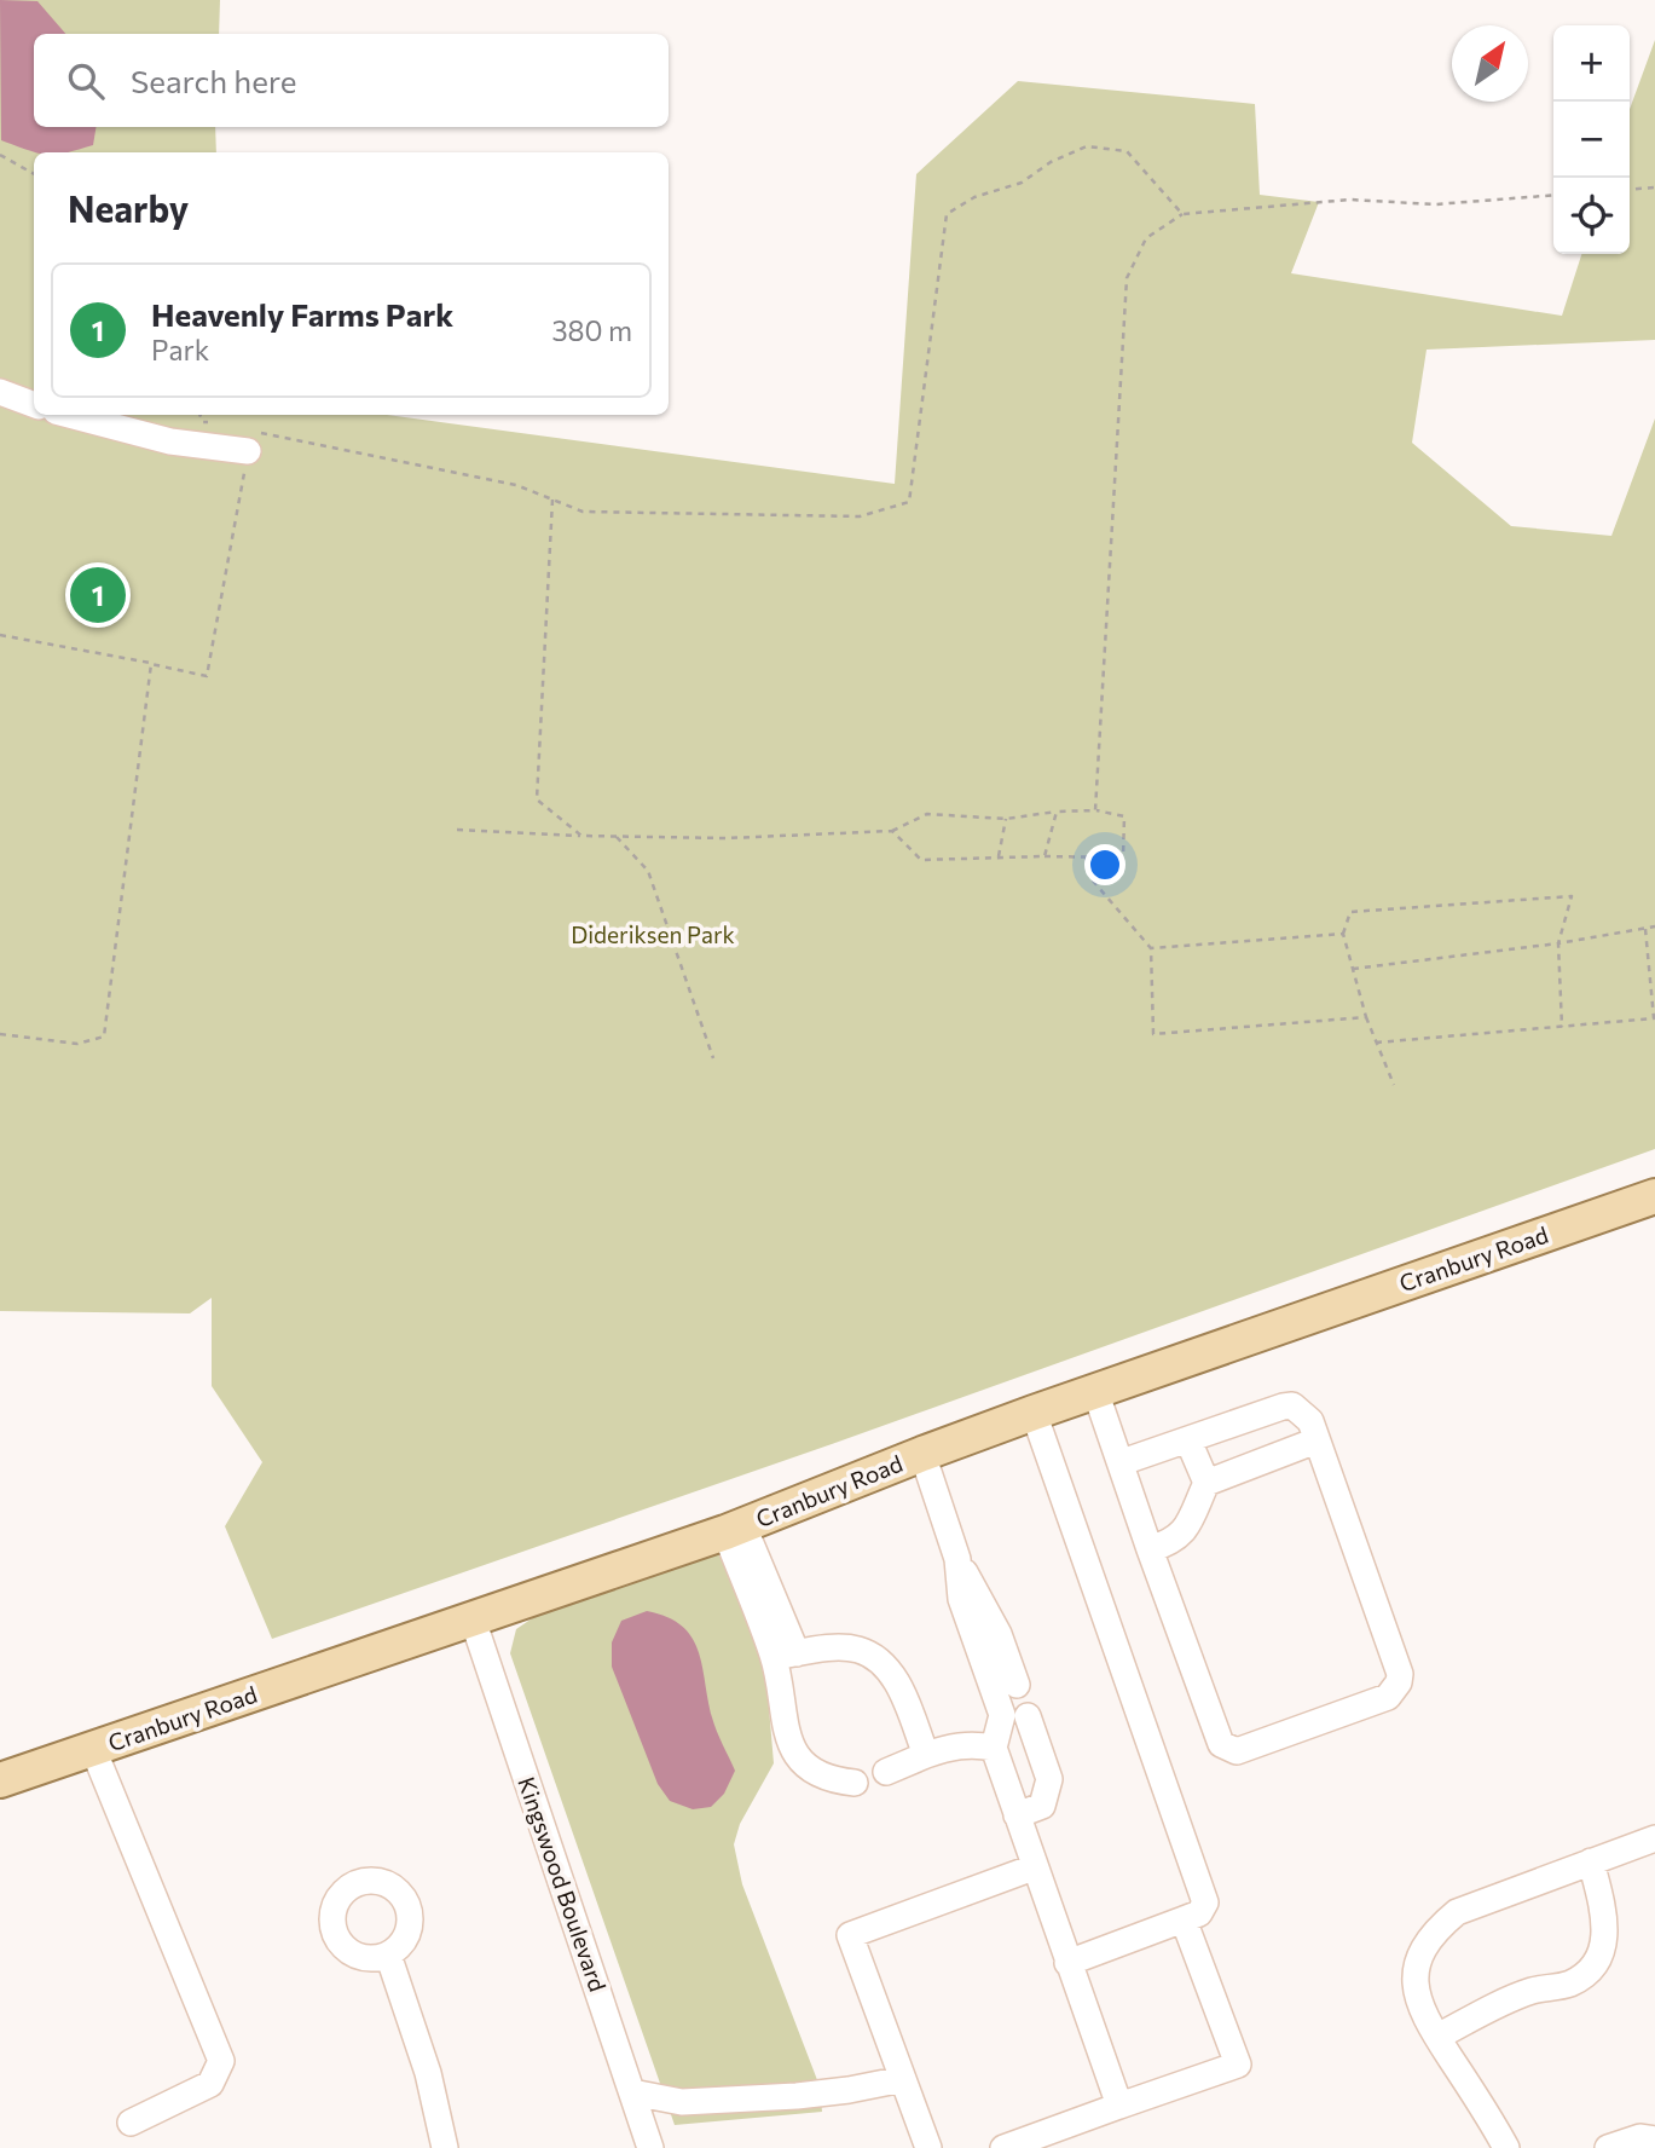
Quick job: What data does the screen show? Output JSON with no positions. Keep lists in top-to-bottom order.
{
  "streets": {
    "main road": ["Cranbury Road"],
    "street": ["Kingswood Boulevard"]
  },
  "crossings": [
    ["Cranbury Road", "Kingswood Boulevard"]
  ],
  "parks": ["Dideriksen Park"],
  "north": "top right",
  "page": {
    "map_buttons": ["+", "−"],
    "search": "Search here",
    "heading": "Nearby",
    "list": [
      {
        "mark": "1",
        "name": "Heavenly Farms Park",
        "note": "Park",
        "value": "380 m"
      }
    ],
    "pins": "1"
  }
}
